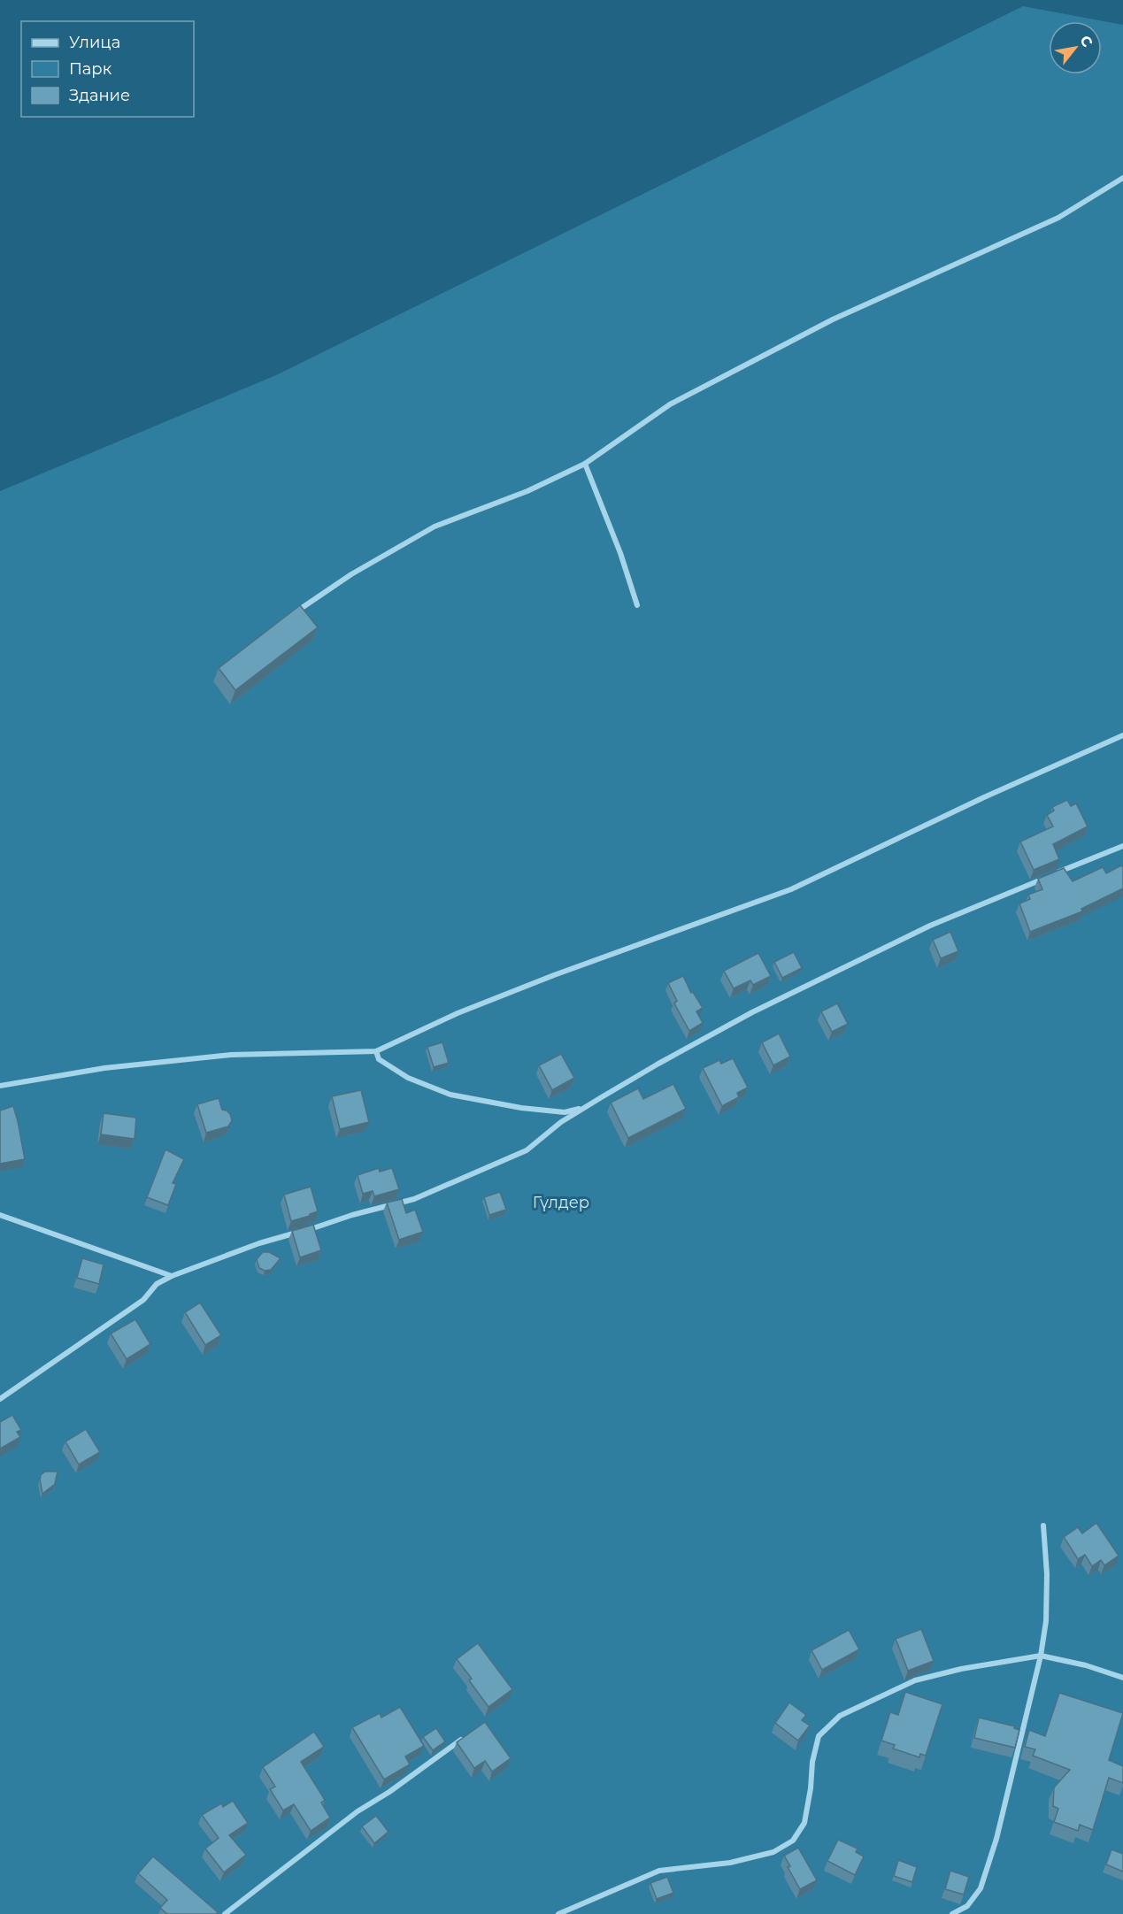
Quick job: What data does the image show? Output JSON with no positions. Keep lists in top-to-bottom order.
{
  "parks": ["Гүлдер"],
  "legend": ["Улица", "Парк", "Здание"],
  "north": "top right"
}
